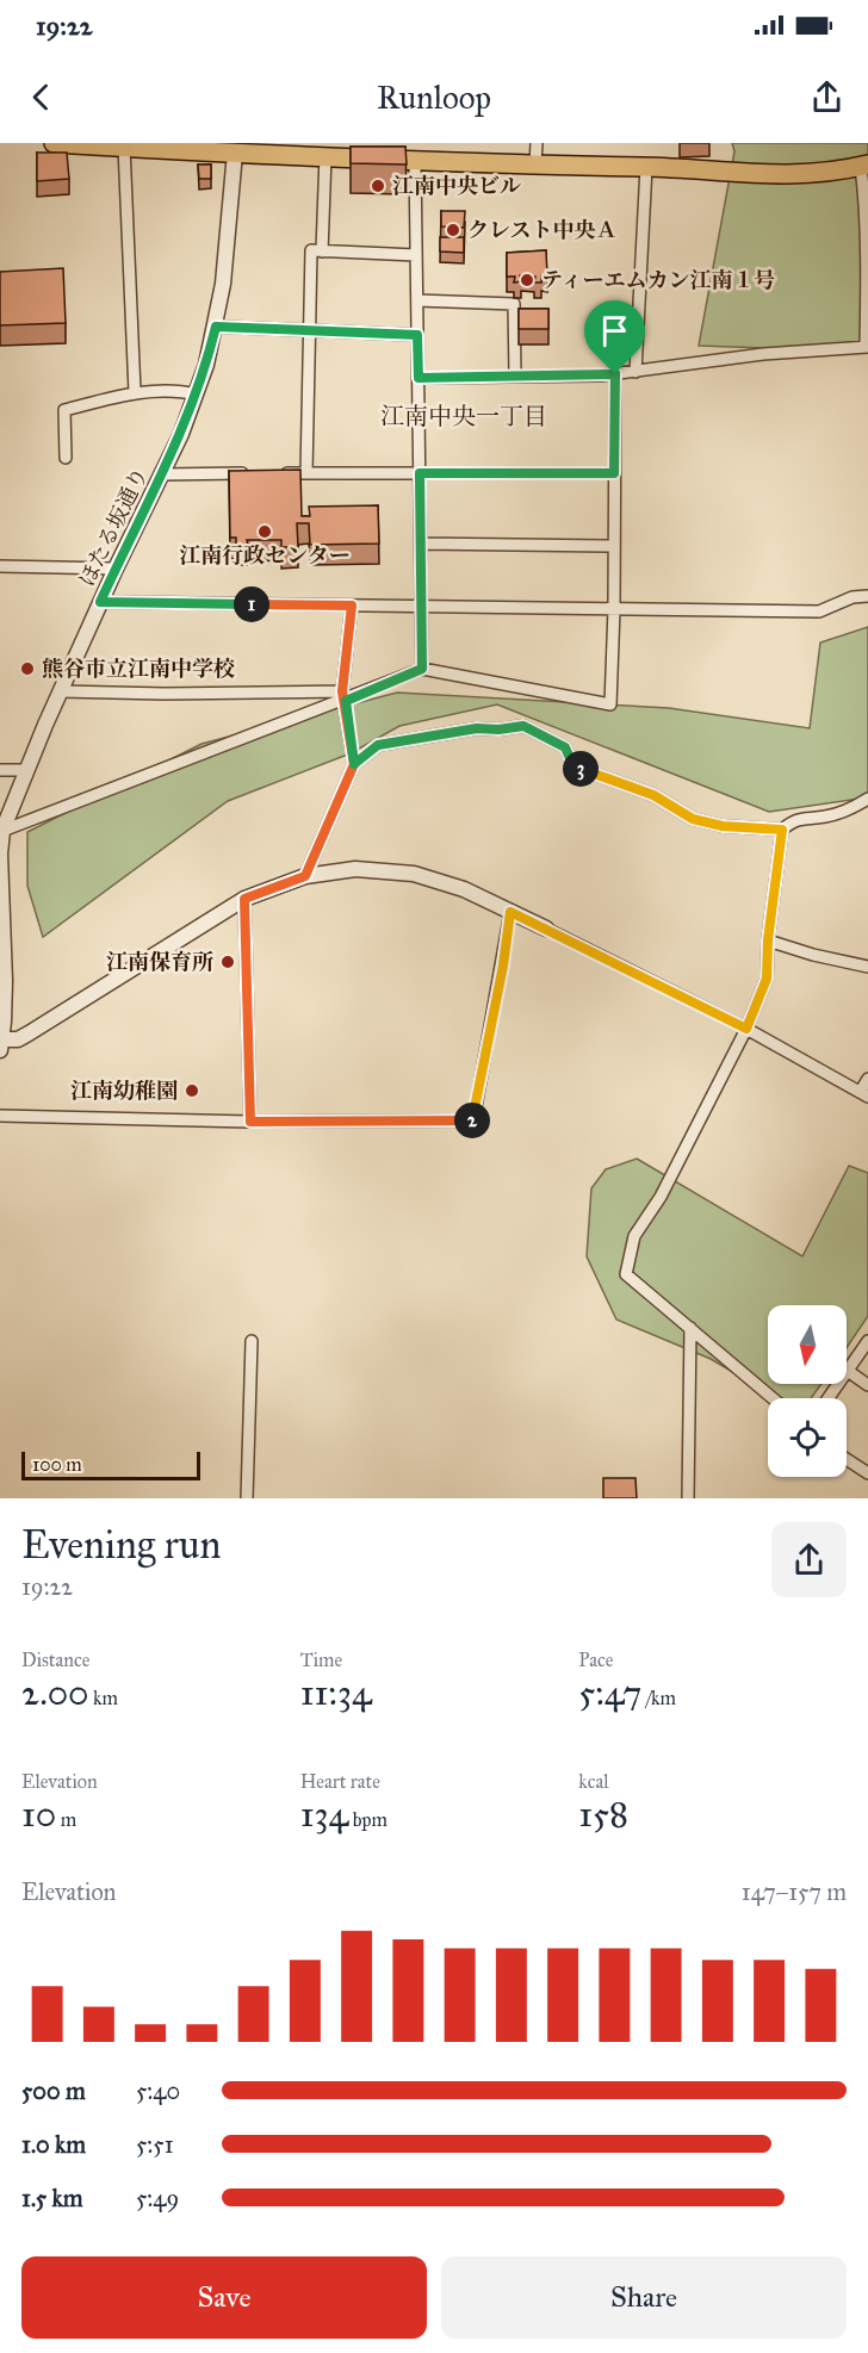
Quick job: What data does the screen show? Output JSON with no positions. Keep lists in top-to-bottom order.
{
  "streets": {
    "street": ["ほたる坂通り"]
  },
  "districts": ["江南中央一丁目"],
  "places": [
    "江南中央ビル",
    "クレスト中央Ａ",
    "ティーエムカン江南１号",
    "江南行政センター",
    "熊谷市立江南中学校",
    "江南保育所",
    "江南幼稚園"
  ],
  "scale_bar": "100 m",
  "north": "bottom",
  "page": {
    "status": "19:22",
    "header": "Runloop",
    "pins": ["1", "3", "2"],
    "scale": "100 m",
    "heading": ["Evening run", "19:22"],
    "stats": [
      ["Distance", "2.00 km"],
      ["Time", "11:34"],
      ["Pace", "5:47 /km"],
      ["Elevation", "10 m"],
      ["Heart rate", "134 bpm"],
      ["kcal", "158"]
    ],
    "chart": ["Elevation", "147–157 m"],
    "list": [
      {
        "name": "500 m",
        "note": "5:40"
      },
      {
        "name": "1.0 km",
        "note": "5:51"
      },
      {
        "name": "1.5 km",
        "note": "5:49"
      }
    ],
    "buttons": ["Save", "Share"]
  }
}
